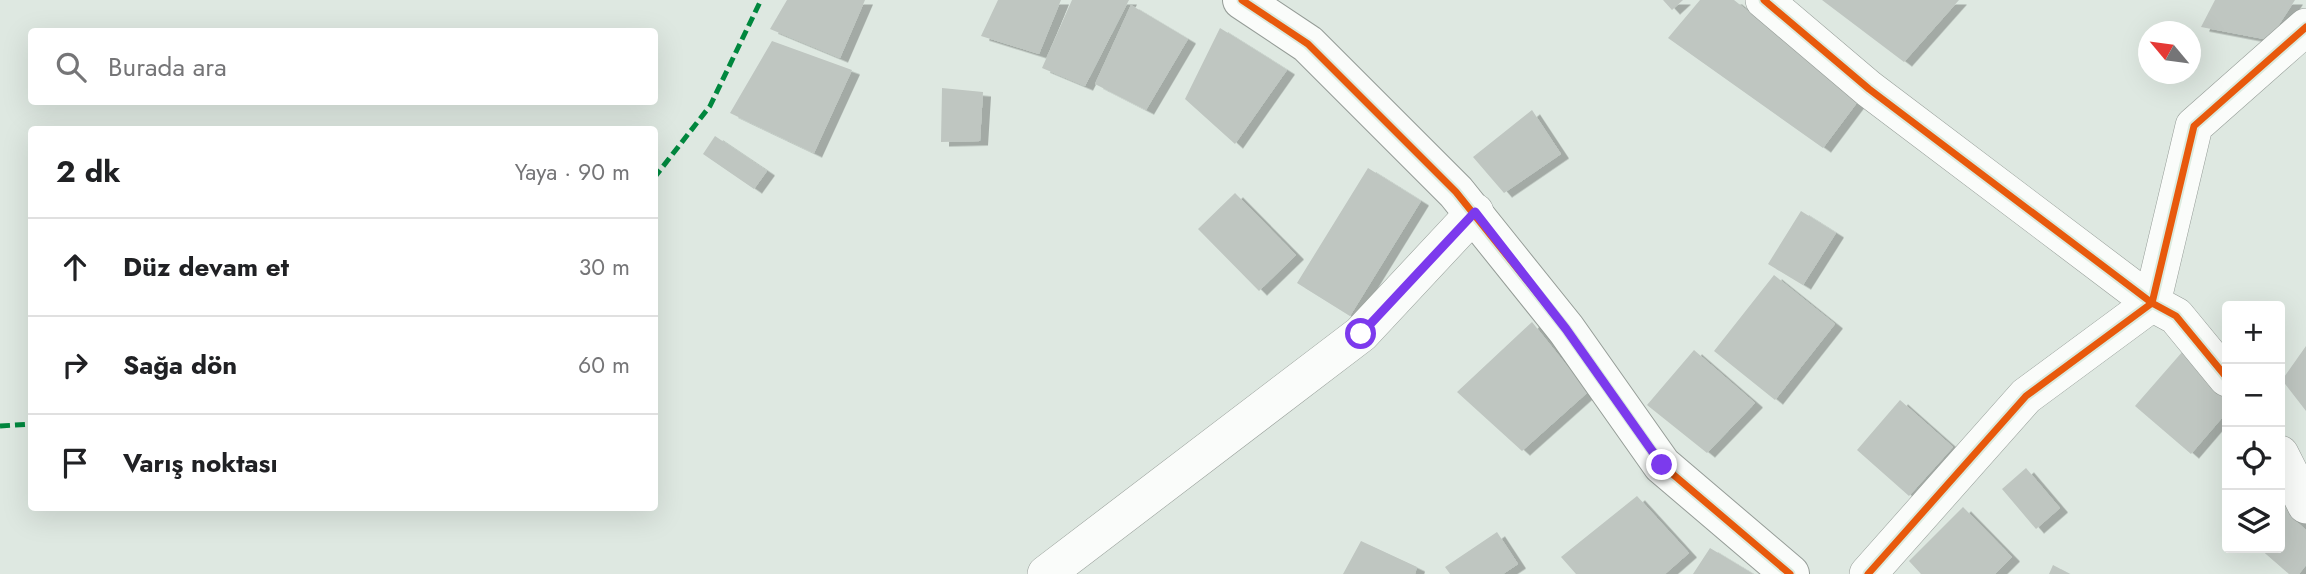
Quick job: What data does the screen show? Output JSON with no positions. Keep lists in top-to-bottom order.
{
  "north": "top left",
  "page": {
    "search": "Burada ara",
    "heading": ["2 dk", "Yaya · 90 m"],
    "list": [
      ["Düz devam et", "30 m"],
      ["Sağa dön", "60 m"],
      "Varış noktası"
    ],
    "map_buttons": ["+", "−"]
  }
}
